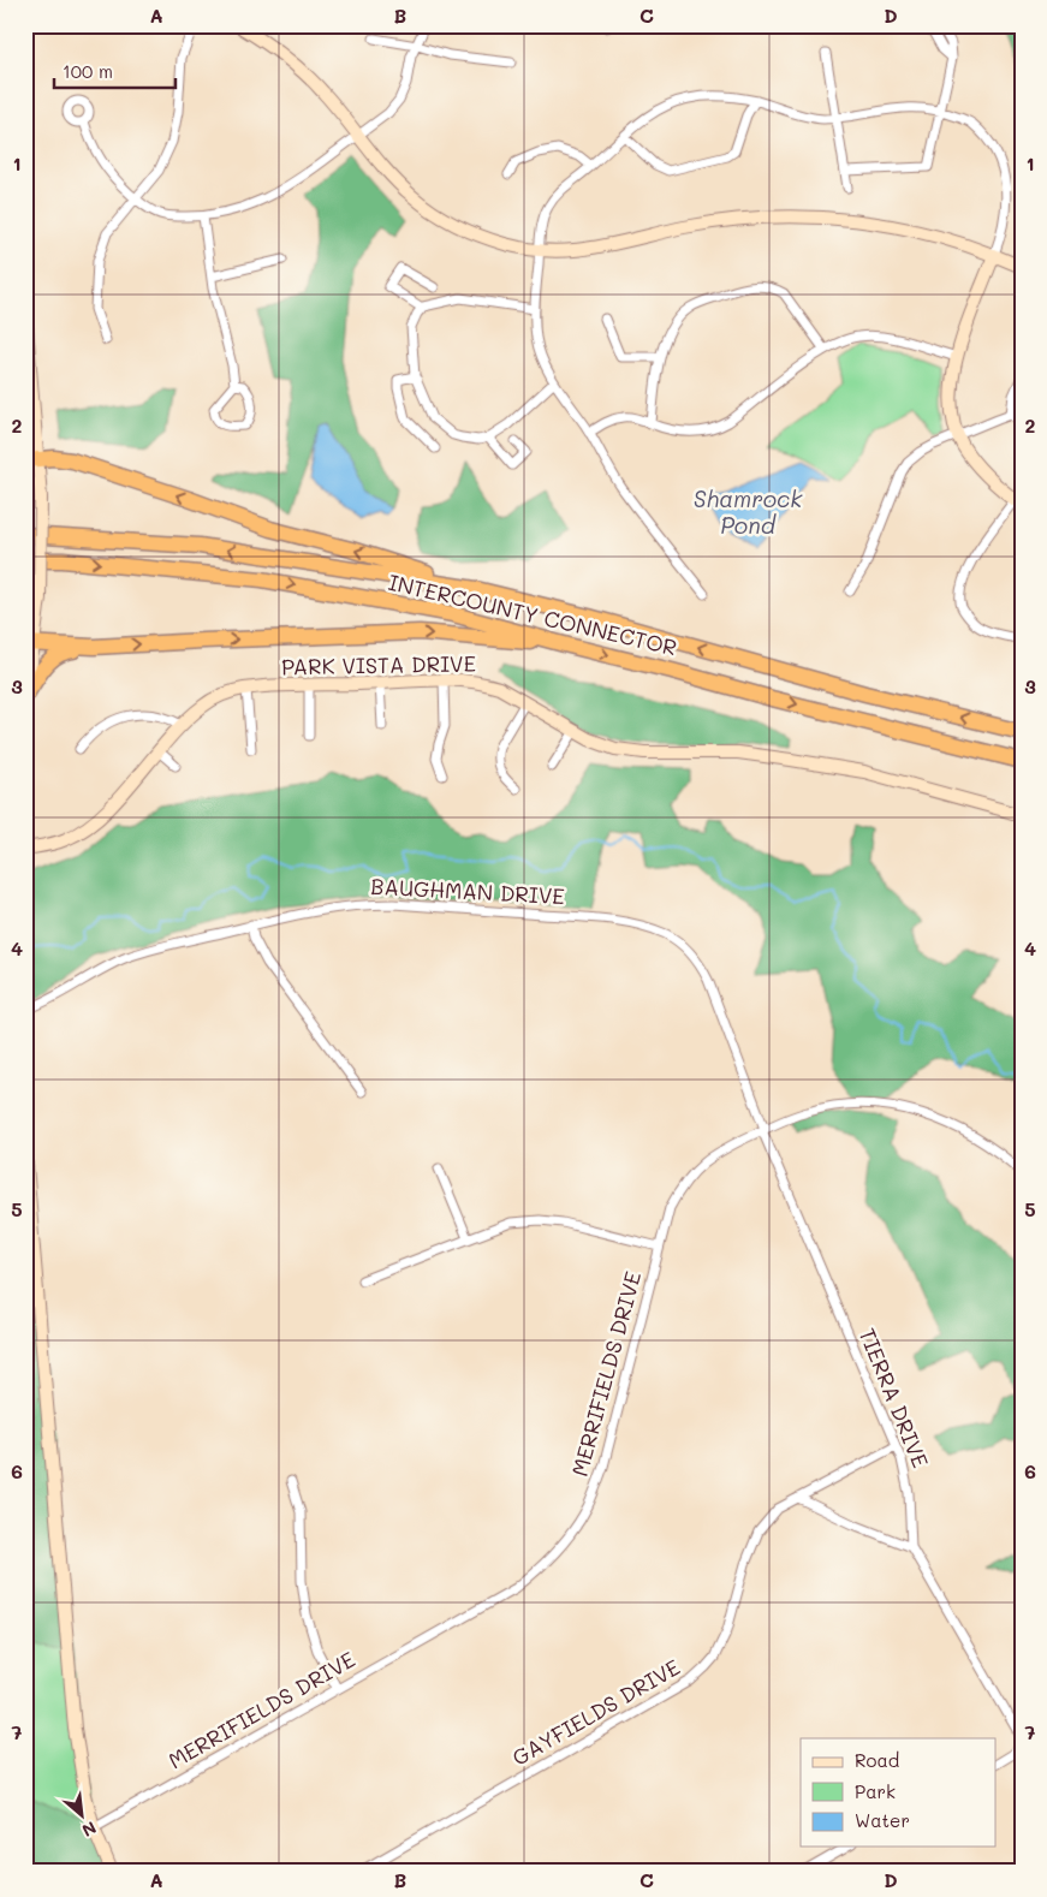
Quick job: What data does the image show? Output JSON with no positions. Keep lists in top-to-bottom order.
{
  "streets": {
    "highway": ["INTERCOUNTY CONNECTOR"],
    "street": [
      "PARK VISTA DRIVE",
      "BAUGHMAN DRIVE",
      "MERRIFIELDS DRIVE",
      "TIERRA DRIVE",
      "GAYFIELDS DRIVE"
    ]
  },
  "crossings": [
    ["BAUGHMAN DRIVE", "MERRIFIELDS DRIVE"],
    ["BAUGHMAN DRIVE", "TIERRA DRIVE"],
    ["MERRIFIELDS DRIVE", "TIERRA DRIVE"],
    ["TIERRA DRIVE", "GAYFIELDS DRIVE"]
  ],
  "water": ["Shamrock Pond"],
  "legend": ["Road", "Park", "Water"],
  "scale_bar": "100 m",
  "north": "bottom right",
  "grid": {
    "columns": [
      "A",
      "B",
      "C",
      "D"
    ],
    "rows": [
      "1",
      "2",
      "3",
      "4",
      "5",
      "6",
      "7"
    ]
  }
}
